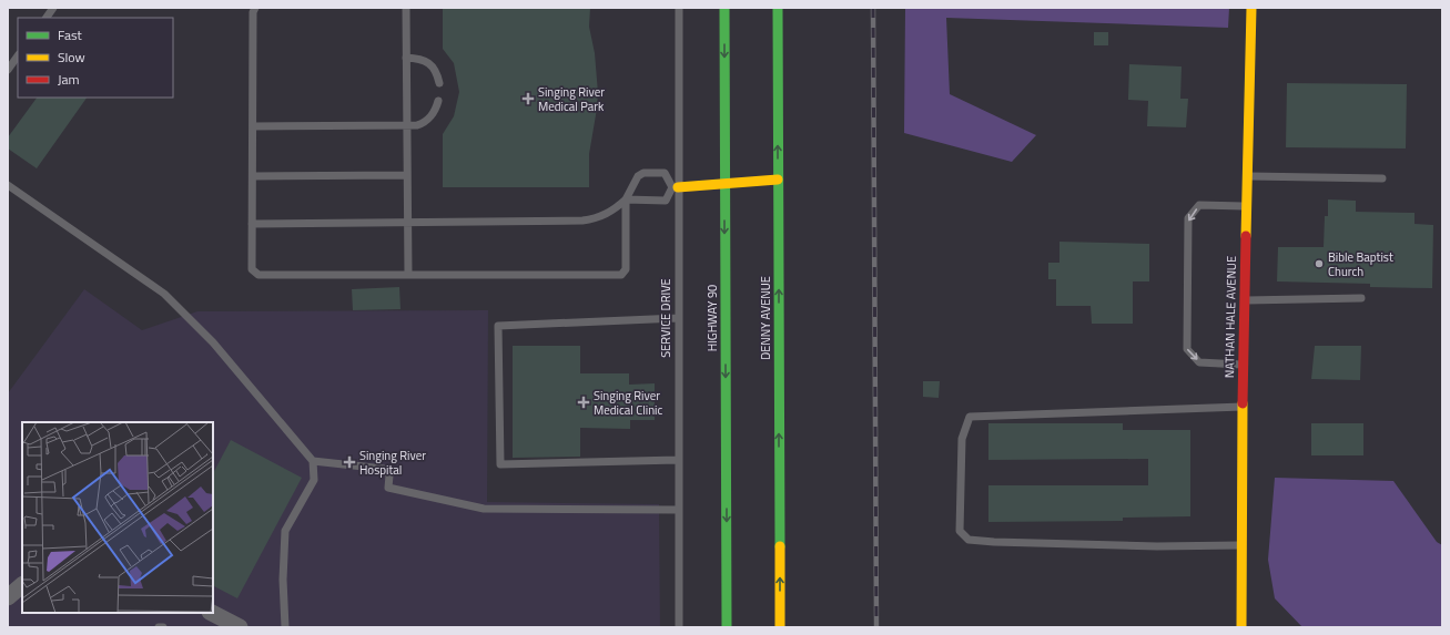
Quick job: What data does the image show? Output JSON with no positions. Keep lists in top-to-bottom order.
{
  "streets": {
    "main road": ["NATHAN HALE AVENUE", "HIGHWAY 90", "DENNY AVENUE"],
    "lane": ["SERVICE DRIVE"]
  },
  "one_way": ["HIGHWAY 90", "DENNY AVENUE"],
  "places": {
    "health": ["Singing River Medical Park", "Singing River Medical Clinic", "Singing River Hospital"],
    "other": ["Bible Baptist Church"]
  },
  "legend": ["Fast", "Slow", "Jam"]
}
